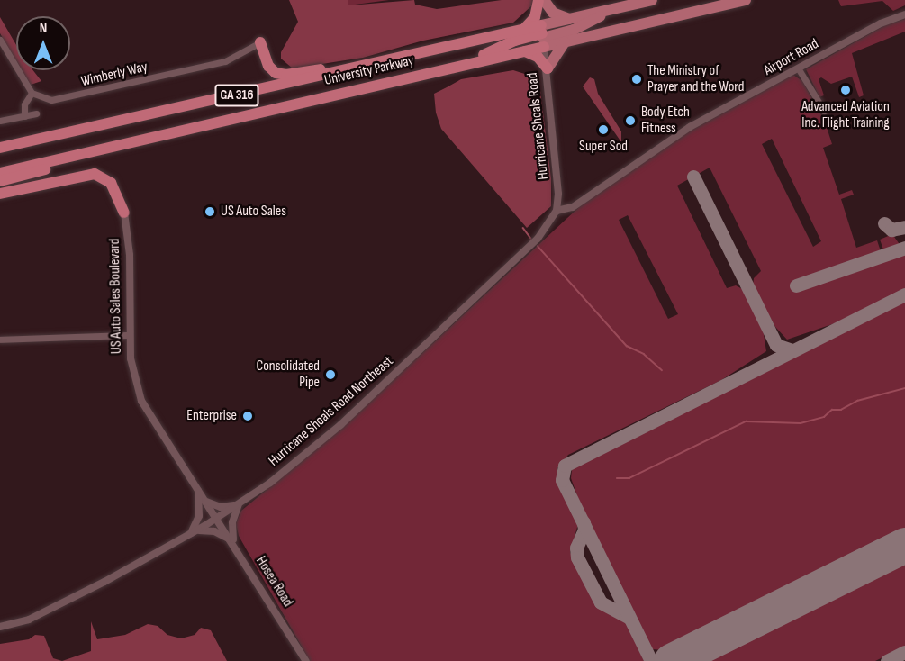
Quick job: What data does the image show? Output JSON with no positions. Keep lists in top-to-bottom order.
{
  "streets": {
    "highway": ["University Parkway", "GA 316"],
    "street": [
      "Airport Road",
      "Wimberly Way",
      "Hurricane Shoals Road",
      "US Auto Sales Boulevard",
      "Hurricane Shoals Road Northeast",
      "Hosea Road"
    ]
  },
  "crossings": [
    ["Airport Road", "Hurricane Shoals Road"],
    ["Airport Road", "Hurricane Shoals Road Northeast"],
    ["University Parkway", "Hurricane Shoals Road"],
    ["Hurricane Shoals Road", "Hurricane Shoals Road Northeast"],
    ["US Auto Sales Boulevard", "Hurricane Shoals Road Northeast"],
    ["US Auto Sales Boulevard", "Hosea Road"],
    ["Hurricane Shoals Road Northeast", "Hosea Road"]
  ],
  "places": [
    "The Ministry of Prayer and the Word",
    "Advanced Aviation Inc. Flight Training",
    "Body Etch Fitness",
    "Super Sod",
    "US Auto Sales",
    "Consolidated Pipe",
    "Enterprise"
  ],
  "north": "top"
}
